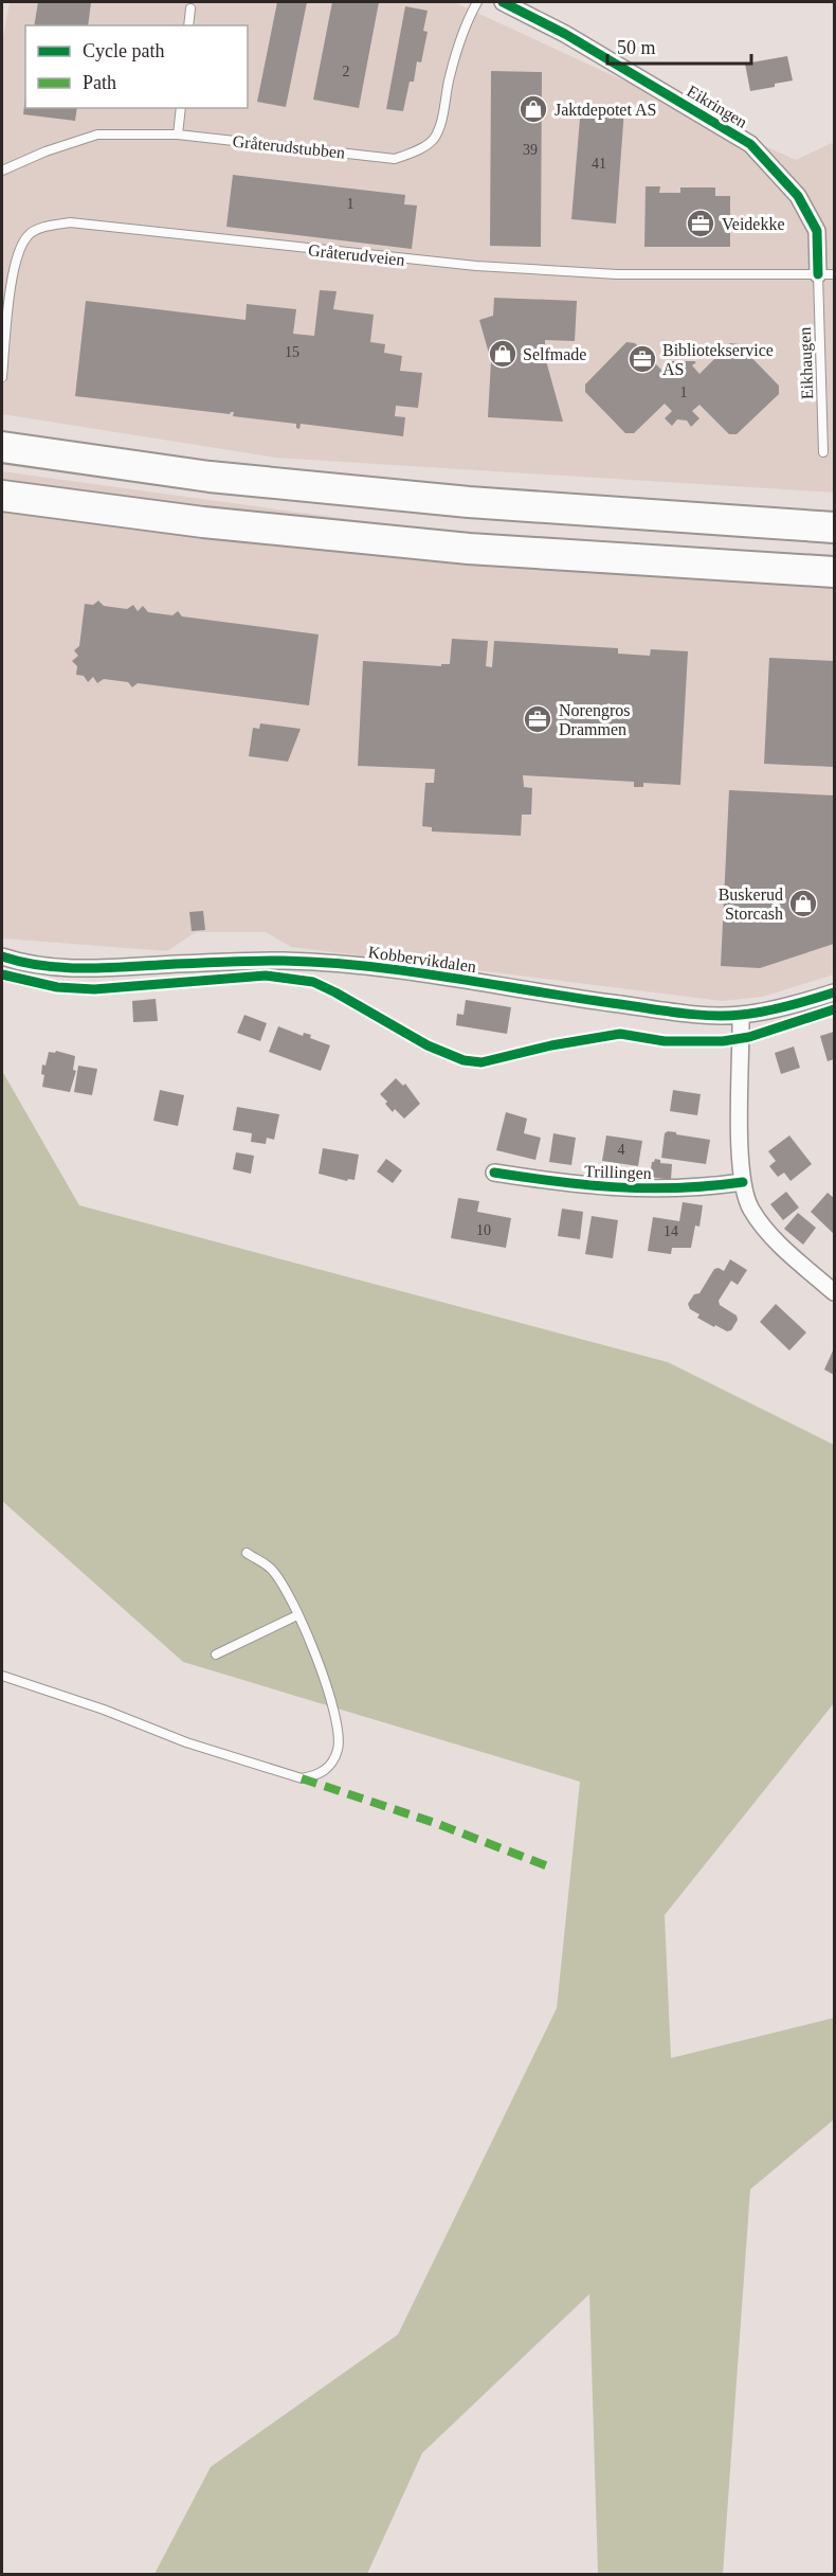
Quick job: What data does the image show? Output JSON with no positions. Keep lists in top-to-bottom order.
{
  "streets": {
    "street": ["Eikringen", "Kobbervikdalen", "Trillingen"],
    "lane": ["Gråterudstubben", "Gråterudveien", "Eikhaugen"]
  },
  "crossings": [
    ["Eikringen", "Gråterudveien"],
    ["Eikringen", "Eikhaugen"],
    ["Gråterudveien", "Eikhaugen"]
  ],
  "places": {
    "shop": ["Jaktdepotet AS", "Selfmade", "Buskerud Storcash"],
    "office": ["Veidekke", "Bibliotekservice AS", "Norengros Drammen"]
  },
  "house_numbers": [
    "2",
    "39",
    "41",
    "1",
    "15",
    "1",
    "4",
    "10",
    "14"
  ],
  "legend": ["Cycle path", "Path"],
  "scale_bar": "50 m"
}
